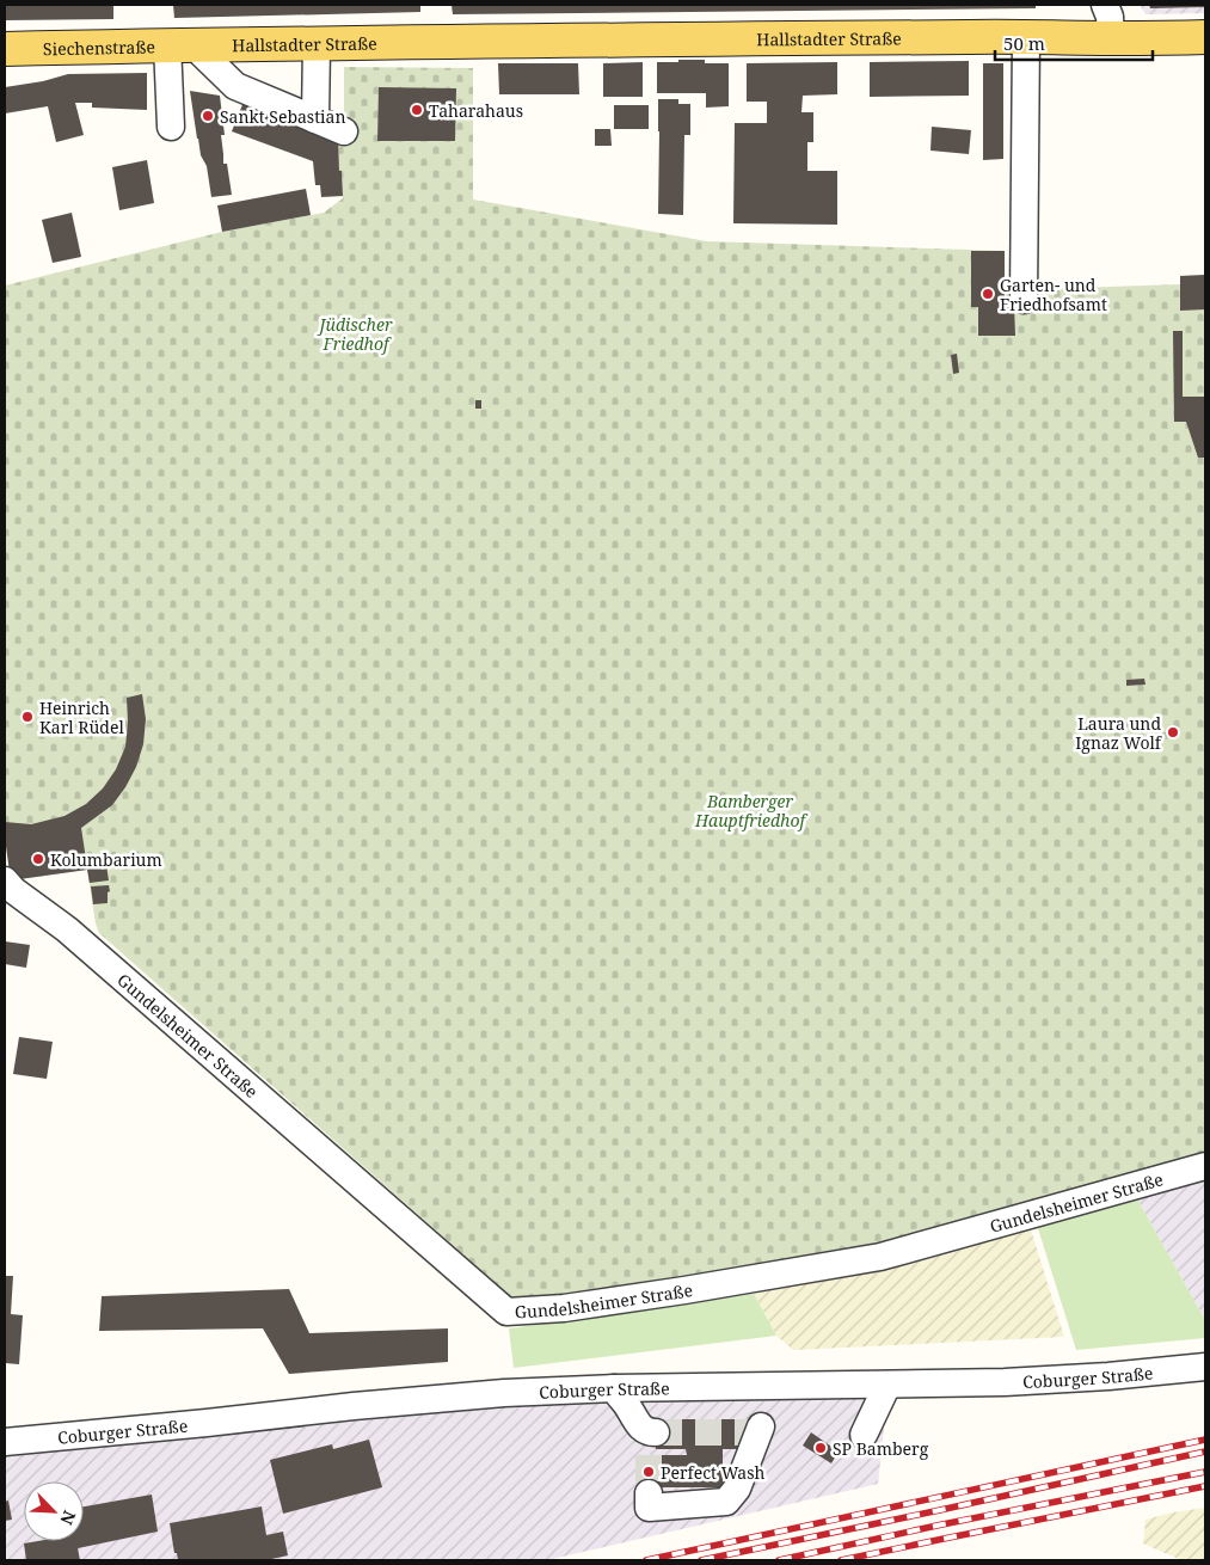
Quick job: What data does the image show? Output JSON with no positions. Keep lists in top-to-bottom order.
{
  "streets": {
    "main road": ["Hallstadter Straße", "Siechenstraße"],
    "street": ["Gundelsheimer Straße", "Coburger Straße"]
  },
  "crossings": [
    ["Hallstadter Straße", "Siechenstraße"]
  ],
  "parks": ["Jüdischer Friedhof", "Bamberger Hauptfriedhof"],
  "places": [
    "Taharahaus",
    "Sankt Sebastian",
    "Garten- und Friedhofsamt",
    "Heinrich Karl Rüdel",
    "Laura und Ignaz Wolf",
    "Kolumbarium",
    "SP Bamberg",
    "Perfect Wash"
  ],
  "scale_bar": "50 m",
  "north": "bottom right"
}
